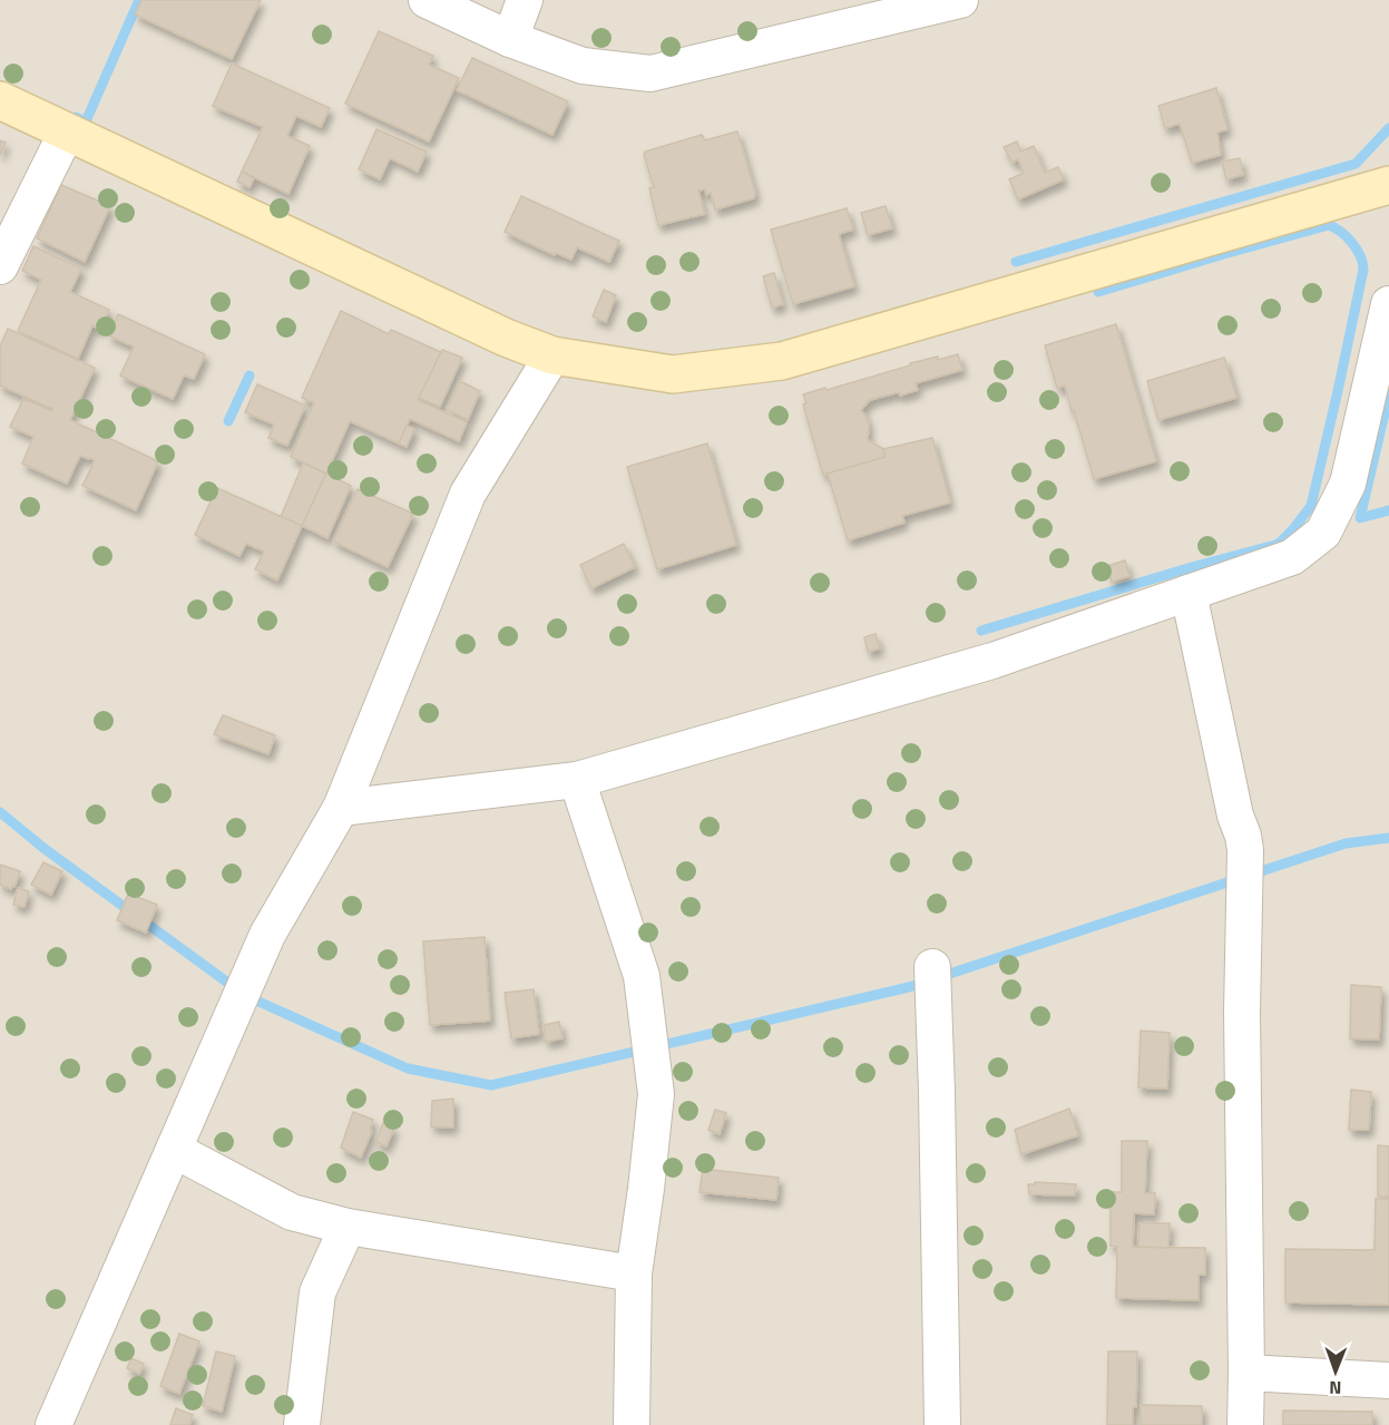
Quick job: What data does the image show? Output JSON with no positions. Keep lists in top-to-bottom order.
{
  "north": "bottom"
}
